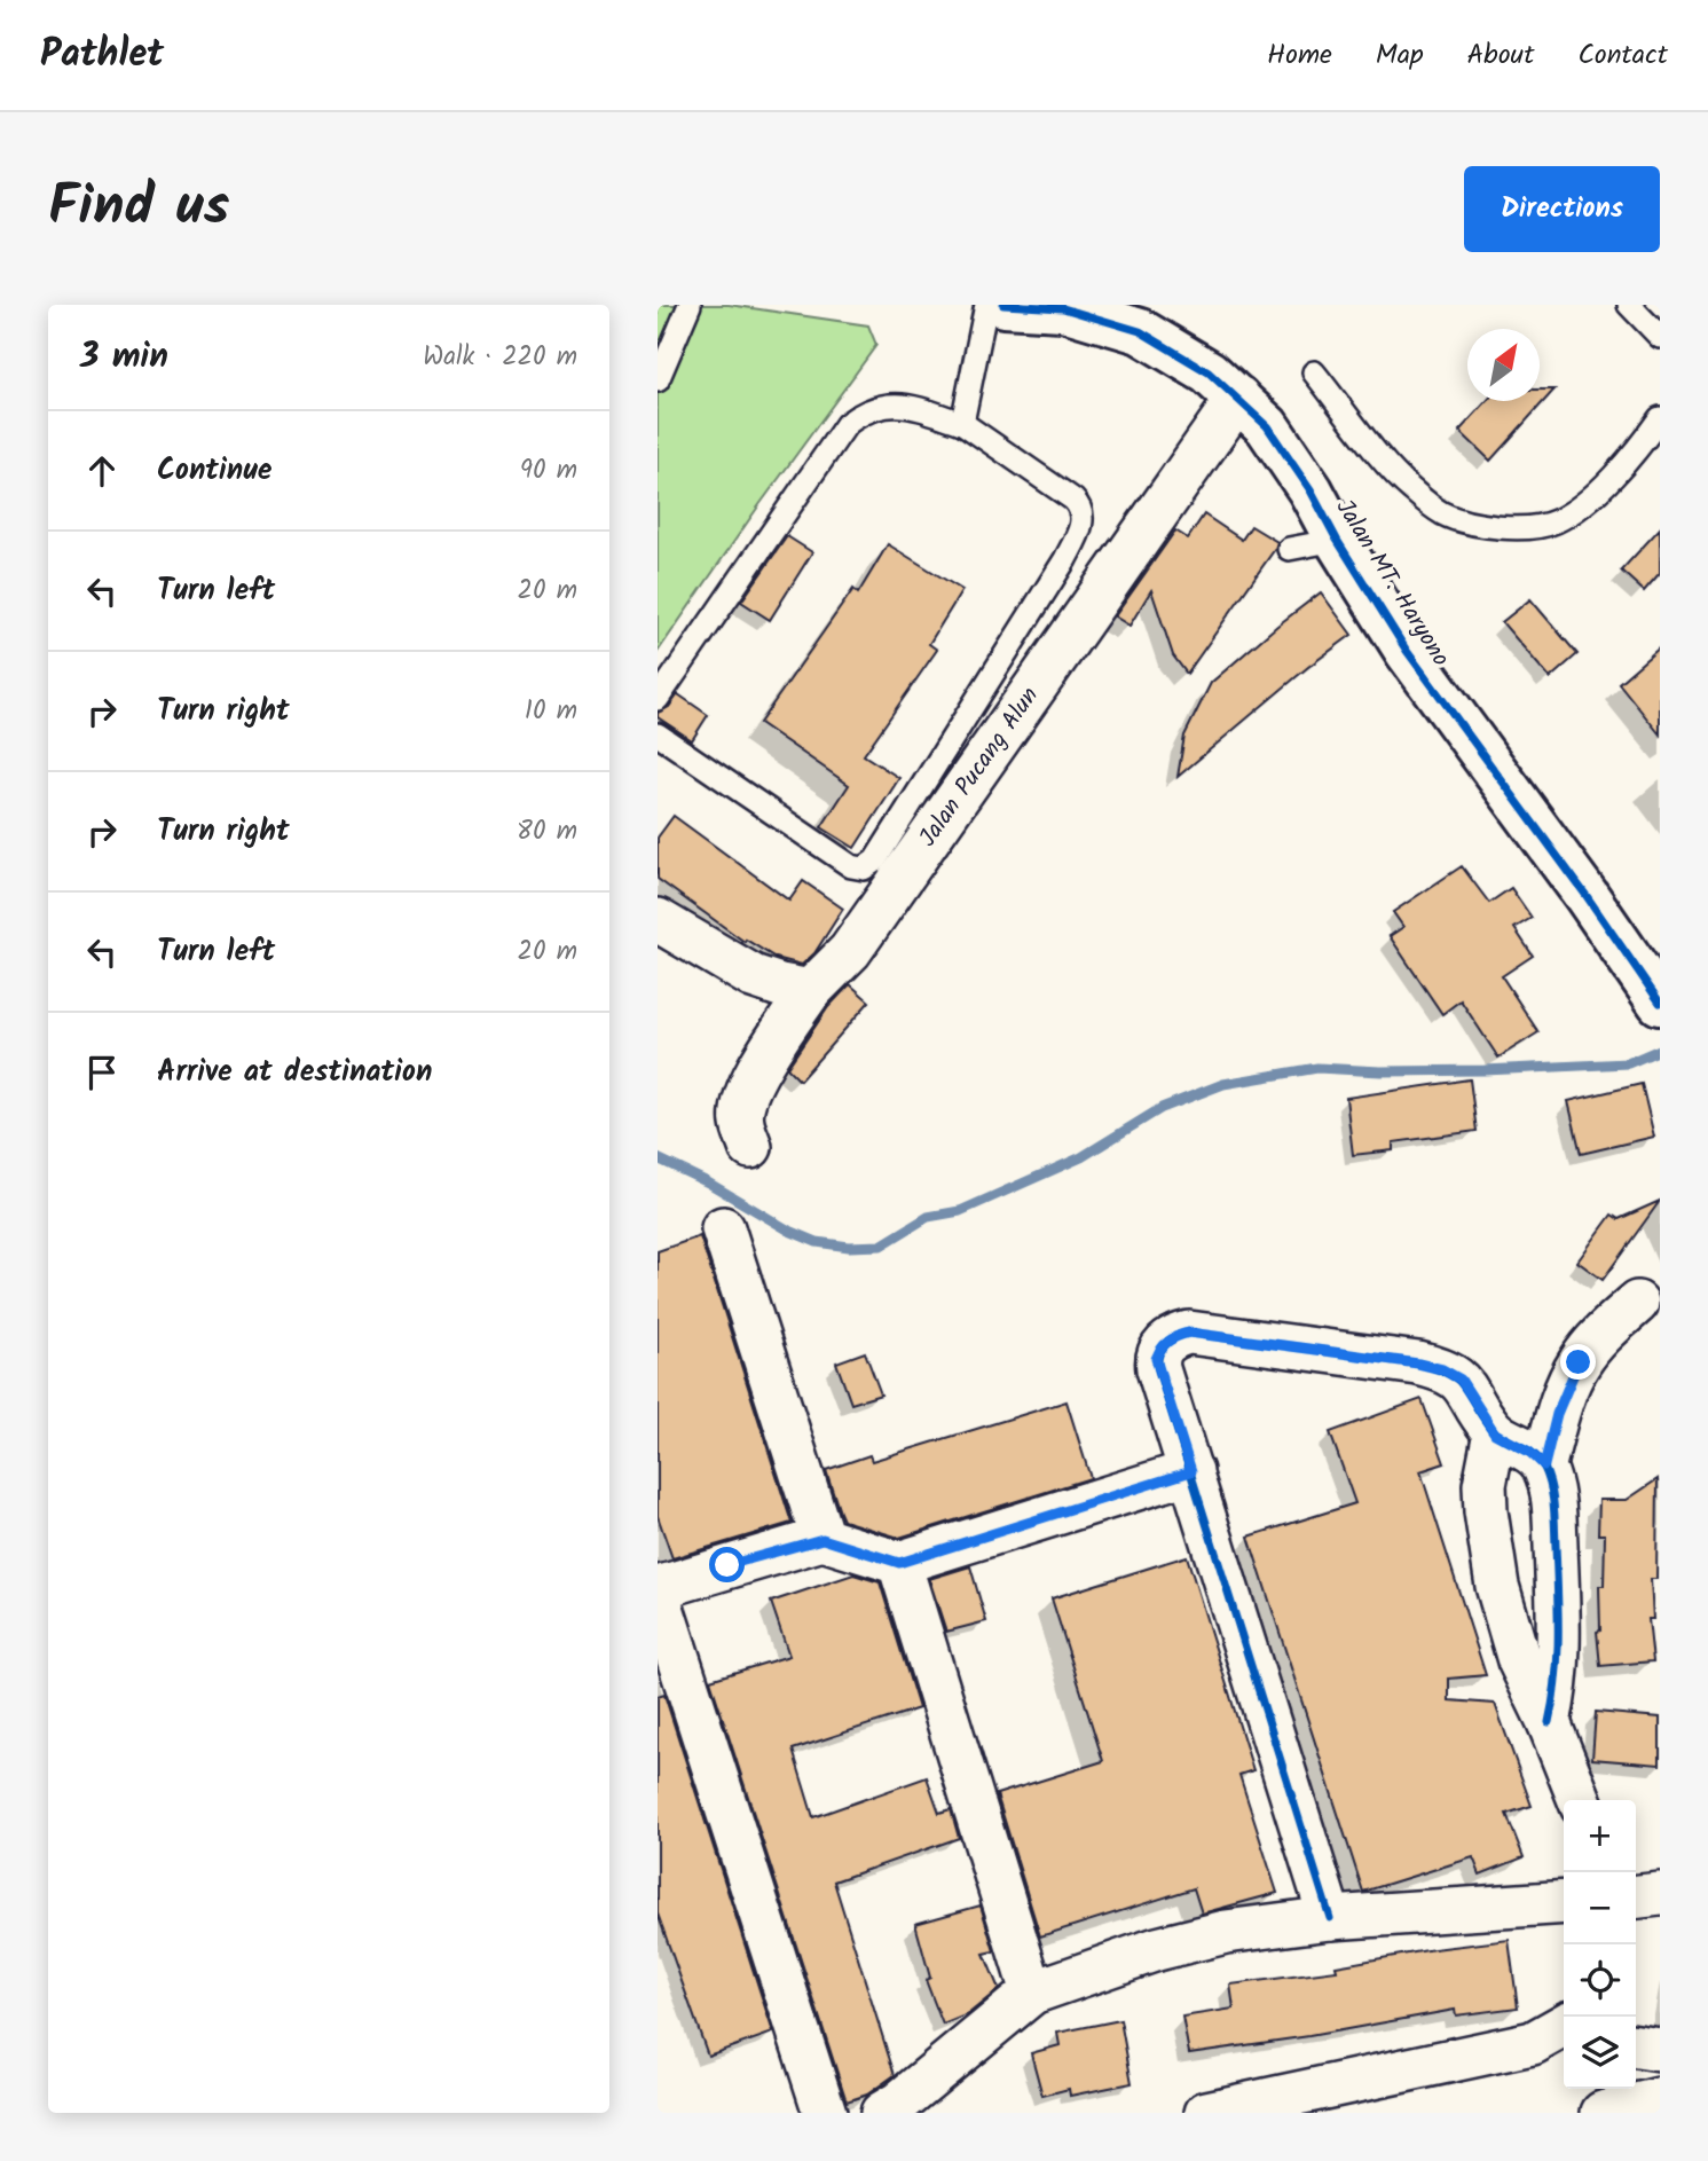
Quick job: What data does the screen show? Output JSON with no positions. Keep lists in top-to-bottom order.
{
  "streets": {
    "street": ["Jalan MT. Haryono", "Jalan Pucang Alun"]
  },
  "crossings": [
    ["Jalan MT. Haryono", "Jalan Pucang Alun"]
  ],
  "north": "top right",
  "page": {
    "header": "Pathlet",
    "nav": [
      "Home",
      "Map",
      "About",
      "Contact"
    ],
    "title": "Find us",
    "buttons": "Directions",
    "heading": ["3 min", "Walk · 220 m"],
    "list": [
      ["Continue", "90 m"],
      ["Turn left", "20 m"],
      ["Turn right", "10 m"],
      ["Turn right", "80 m"],
      ["Turn left", "20 m"],
      "Arrive at destination"
    ],
    "map_buttons": ["+", "−"]
  }
}
